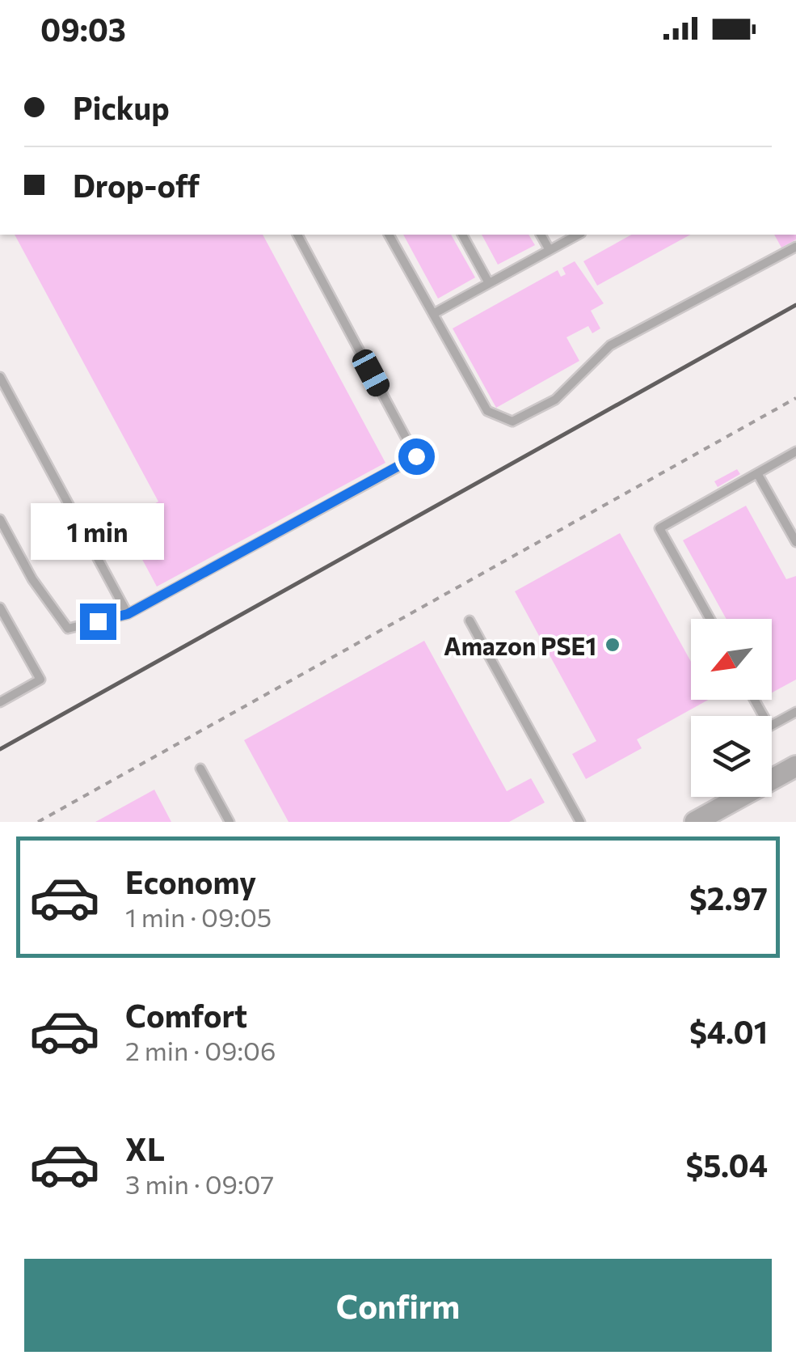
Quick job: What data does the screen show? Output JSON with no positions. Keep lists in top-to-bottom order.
{
  "places": ["Amazon PSE1"],
  "north": "bottom left",
  "page": {
    "status": "09:03",
    "banner": ["Pickup", "Drop-off"],
    "bubble": "1 min",
    "list": [
      {
        "name": "Economy",
        "note": "1 min · 09:05",
        "value": "$2.97"
      },
      {
        "name": "Comfort",
        "note": "2 min · 09:06",
        "value": "$4.01"
      },
      {
        "name": "XL",
        "note": "3 min · 09:07",
        "value": "$5.04"
      }
    ],
    "buttons": "Confirm"
  }
}
